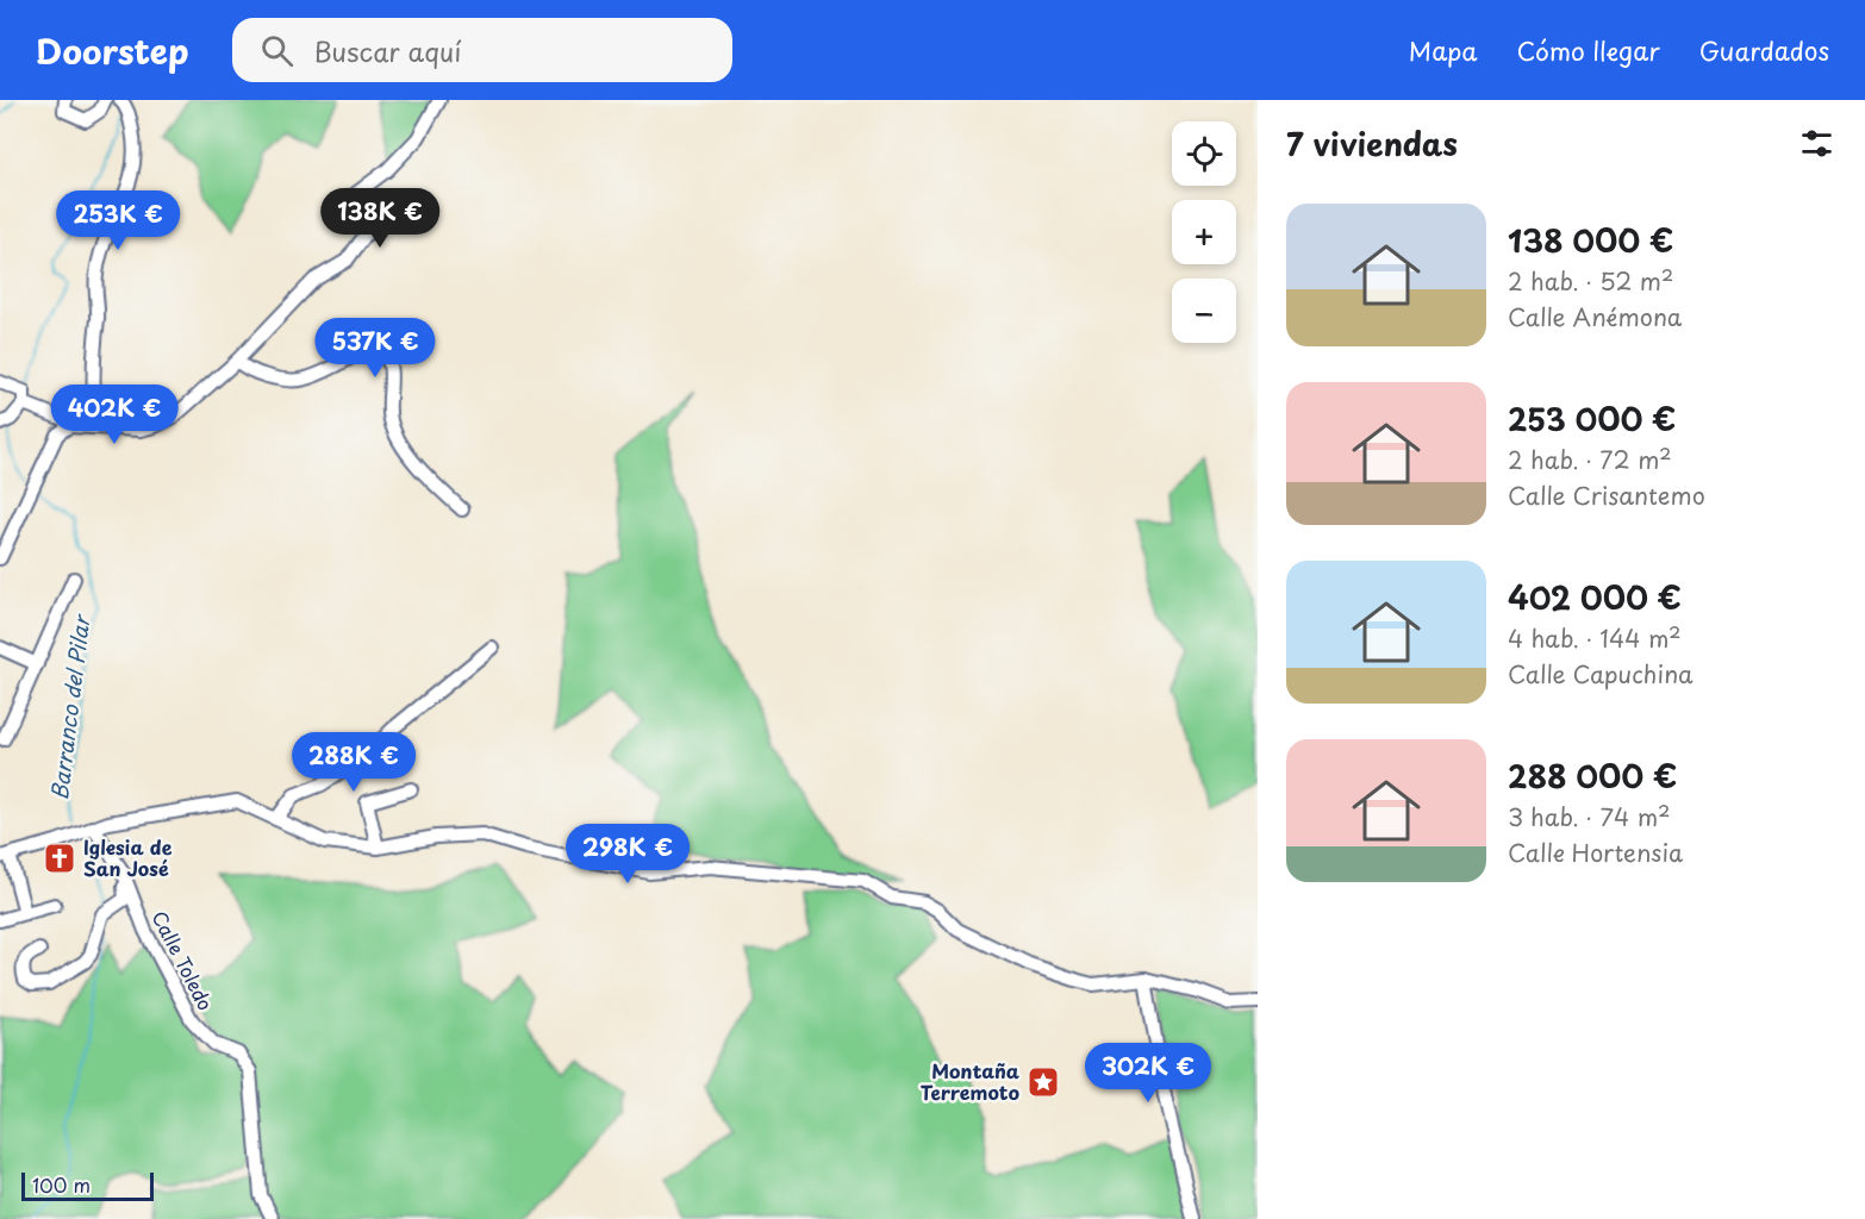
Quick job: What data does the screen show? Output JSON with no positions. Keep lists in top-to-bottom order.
{
  "streets": {
    "street": ["Calle Toledo"]
  },
  "water": ["Barranco del Pilar"],
  "places": {
    "church": ["Iglesia de San José"],
    "place": ["Montaña Terremoto"]
  },
  "scale_bar": "100 m",
  "page": {
    "header": "Doorstep",
    "search": "Buscar aquí",
    "nav": ["Mapa", "Cómo llegar", "Guardados"],
    "heading": "7 viviendas",
    "map_buttons": ["+", "−"],
    "list": [
      {
        "name": "138 000 €",
        "note": "2 hab. · 52 m² · Calle Anémona"
      },
      {
        "name": "253 000 €",
        "note": "2 hab. · 72 m² · Calle Crisantemo"
      },
      {
        "name": "402 000 €",
        "note": "4 hab. · 144 m² · Calle Capuchina"
      },
      {
        "name": "288 000 €",
        "note": "3 hab. · 74 m² · Calle Hortensia"
      }
    ],
    "price": [
      "138K €",
      "253K €",
      "537K €",
      "402K €",
      "288K €",
      "298K €",
      "302K €"
    ],
    "scale": "100 m"
  }
}
